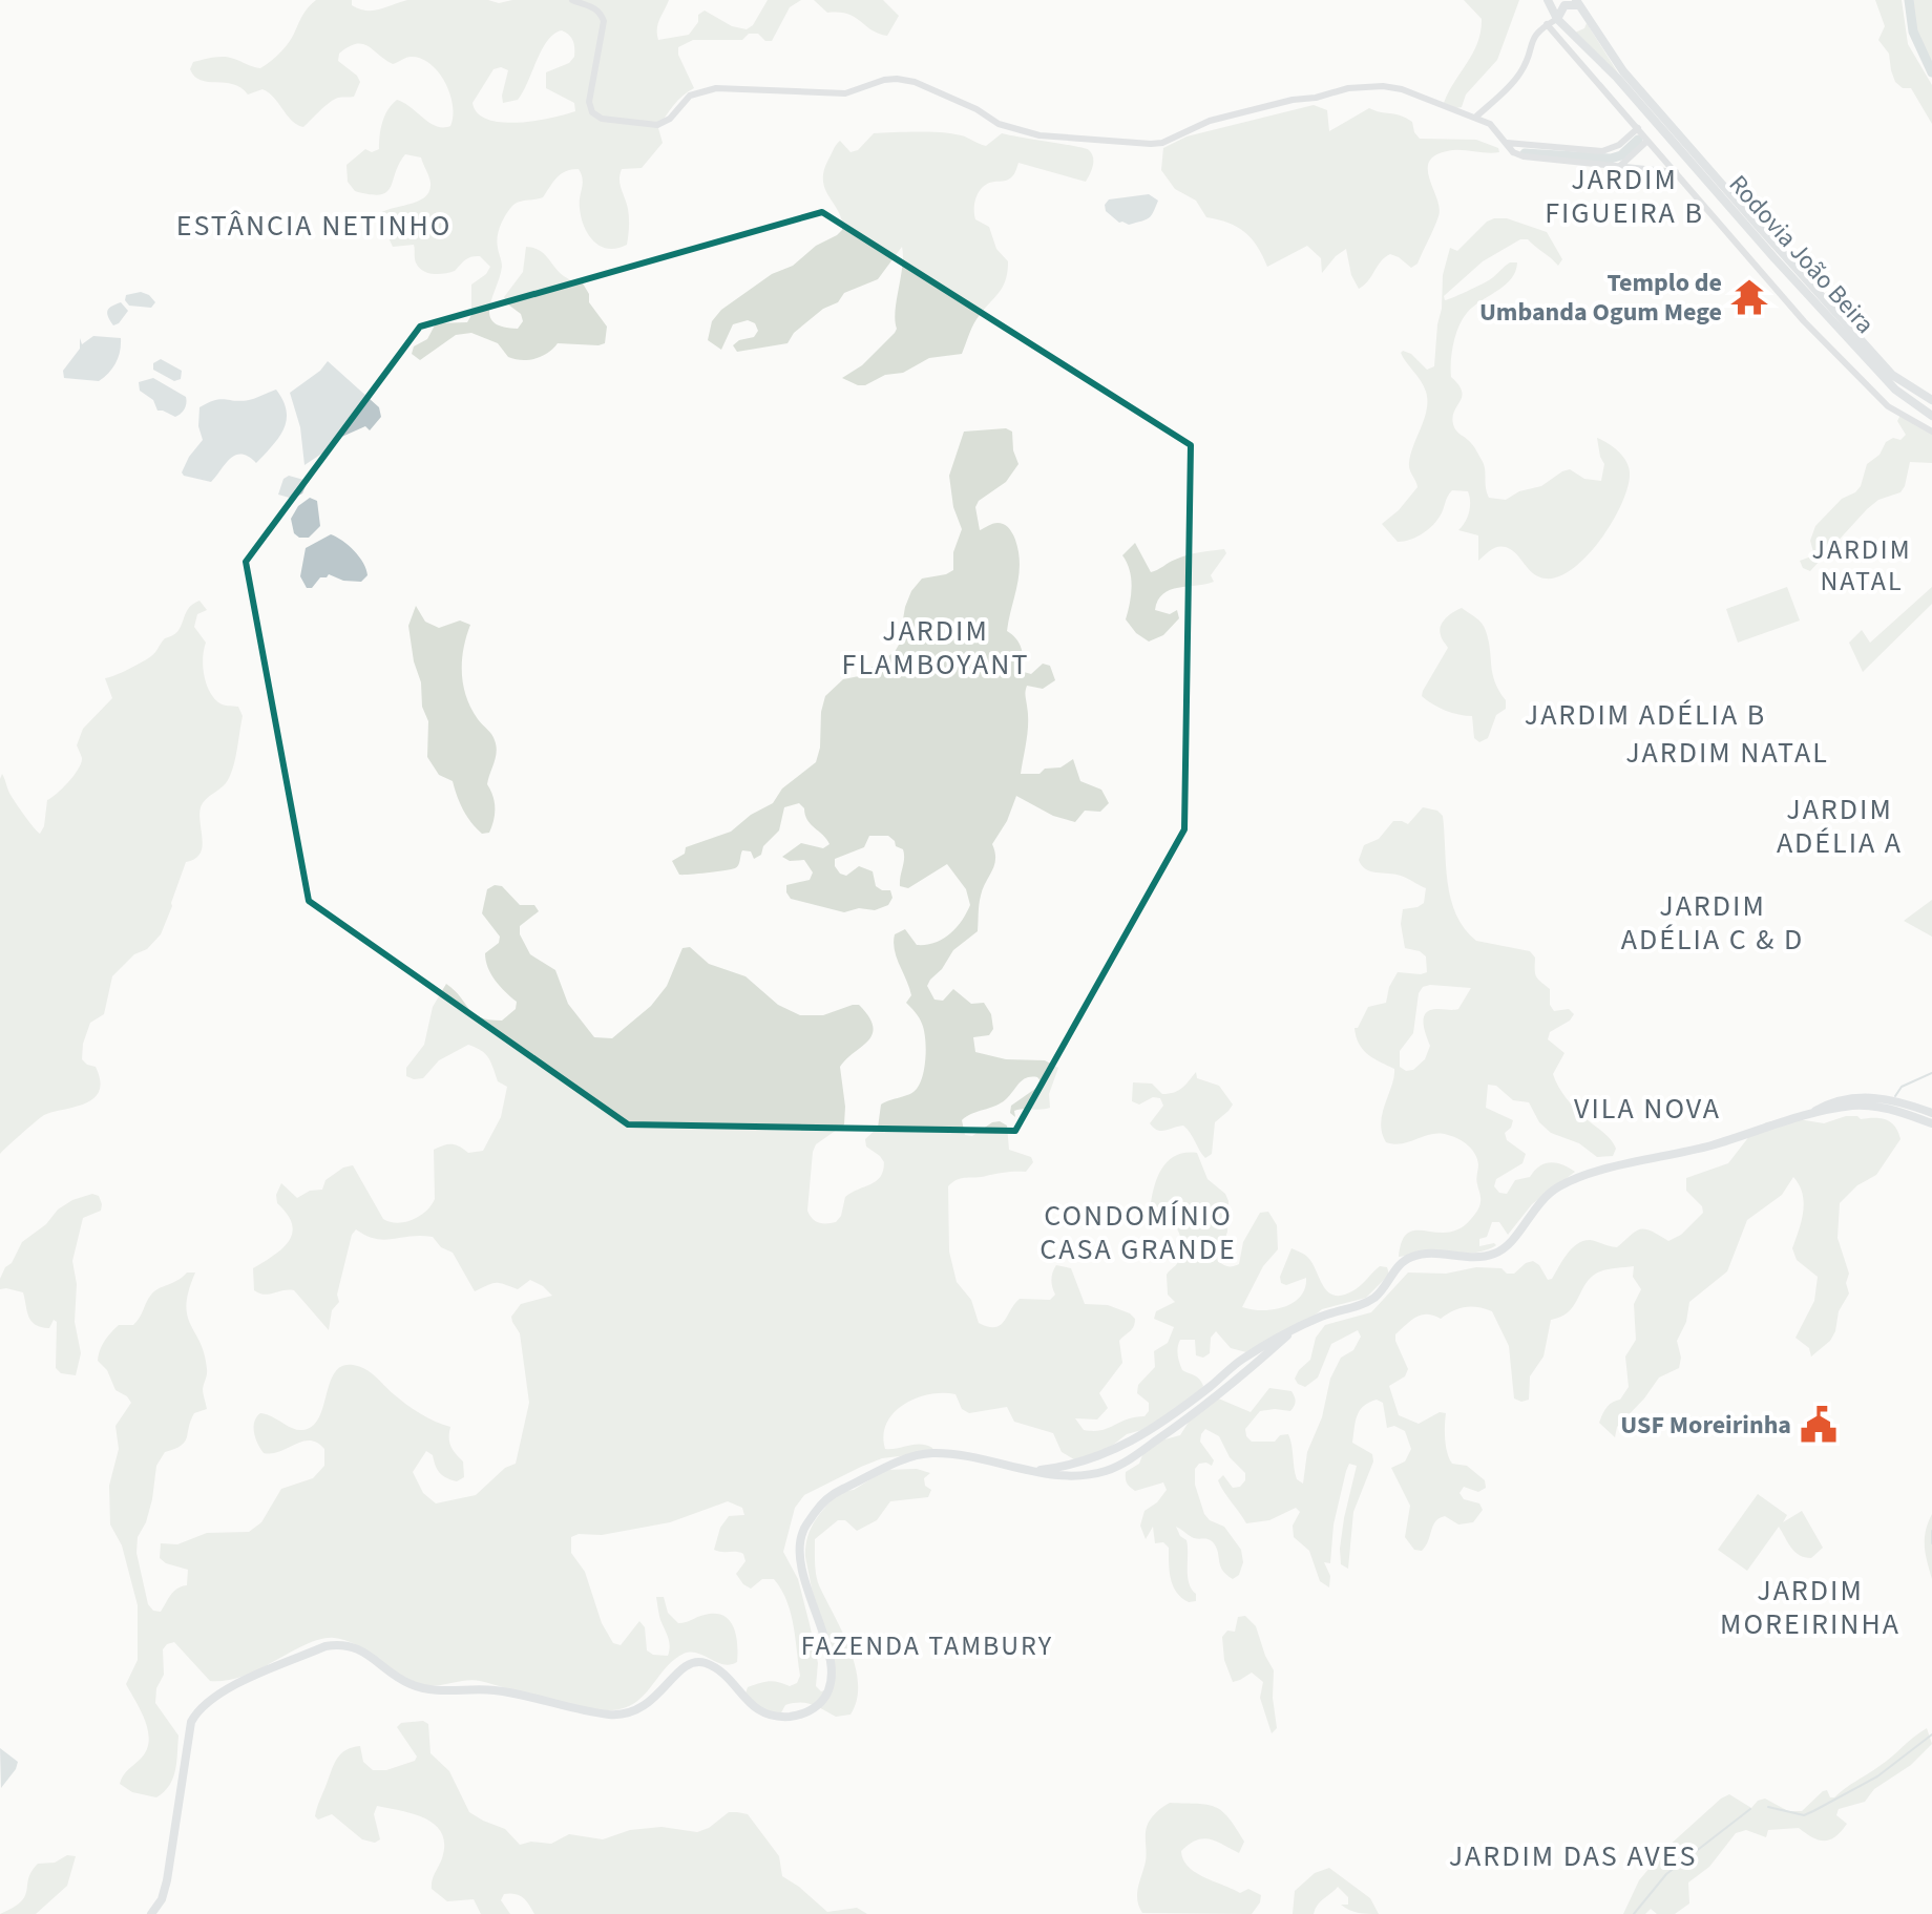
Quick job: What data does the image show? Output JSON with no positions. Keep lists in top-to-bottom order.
{
  "streets": {
    "main road": ["Rodovia João Beira"]
  },
  "districts": [
    "JARDIM FIGUEIRA B",
    "ESTÂNCIA NETINHO",
    "JARDIM NATAL",
    "JARDIM FLAMBOYANT",
    "JARDIM ADÉLIA B",
    "JARDIM NATAL",
    "JARDIM ADÉLIA A",
    "JARDIM ADÉLIA C & D",
    "VILA NOVA",
    "CONDOMÍNIO CASA GRANDE",
    "JARDIM MOREIRINHA",
    "FAZENDA TAMBURY",
    "JARDIM DAS AVES"
  ],
  "places": {
    "temple": ["Templo de Umbanda Ogum Mege"],
    "public building": ["USF Moreirinha"]
  }
}
